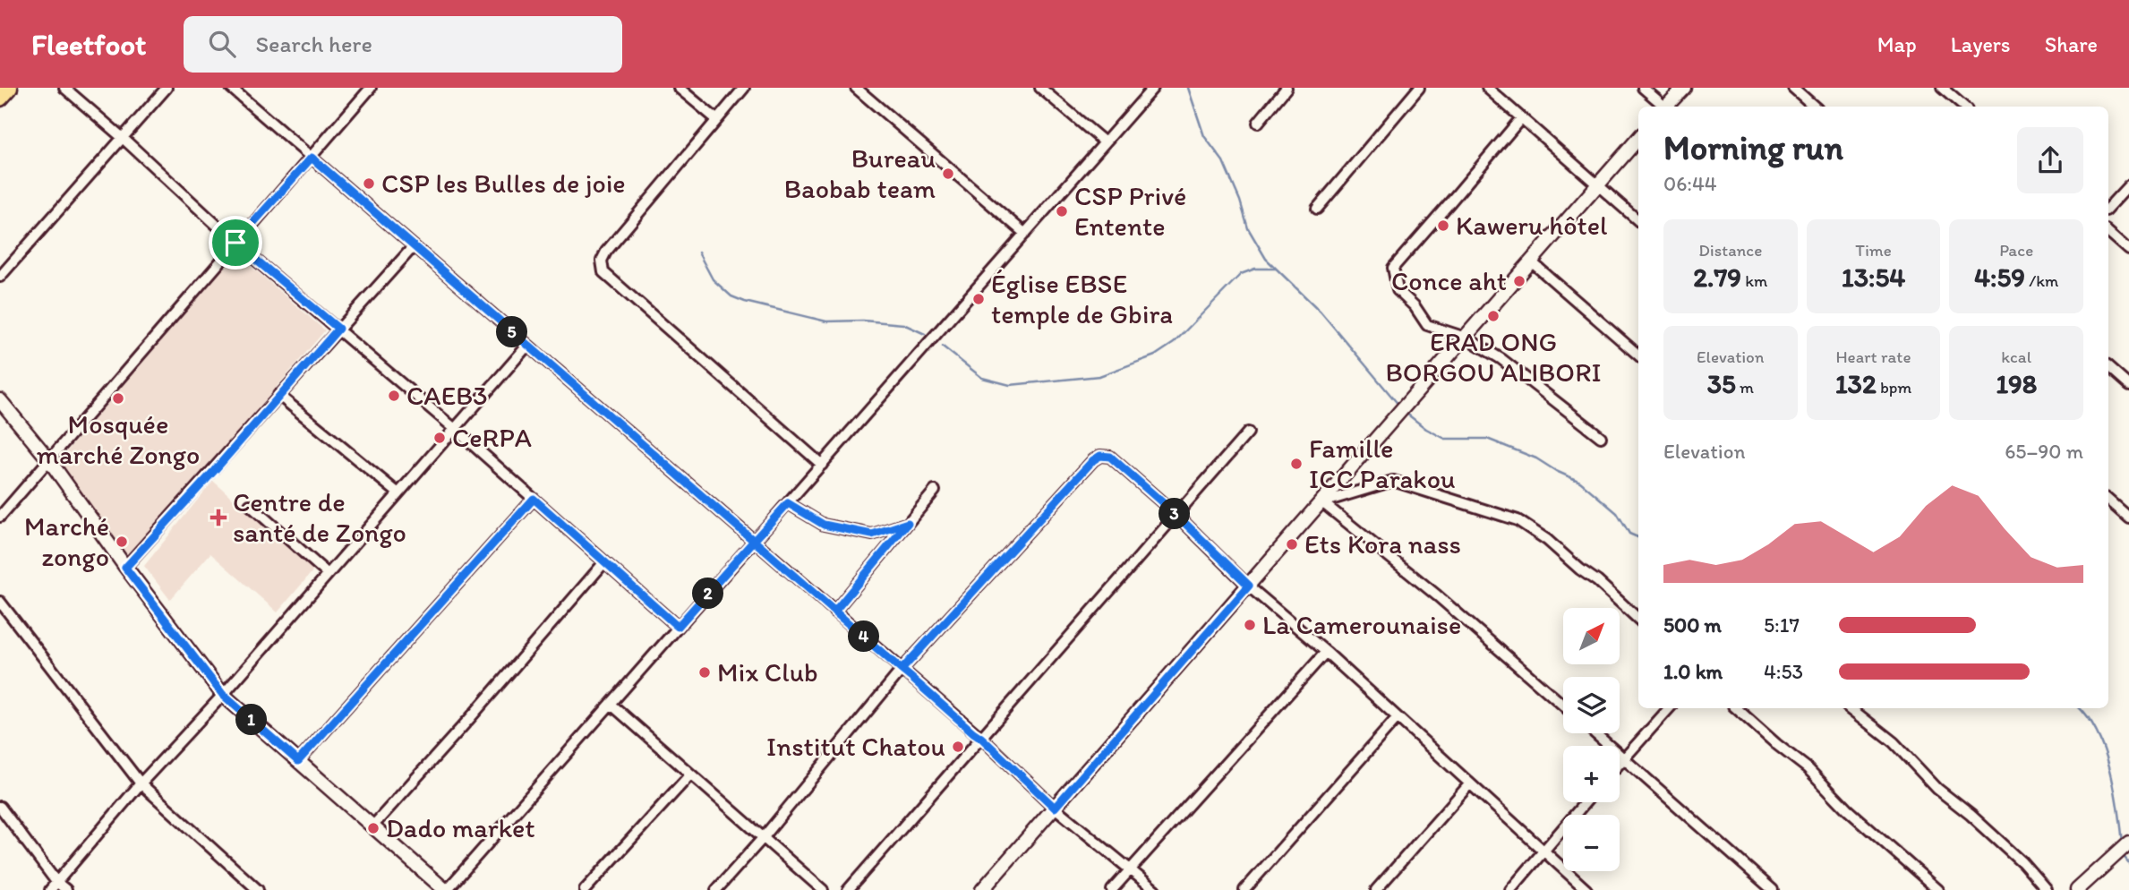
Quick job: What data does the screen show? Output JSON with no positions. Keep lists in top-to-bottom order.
{
  "places": {
    "other": [
      "Bureau Baobab team",
      "CSP les Bulles de joie",
      "CSP Privé Entente",
      "Kaweru hôtel",
      "Conce aht",
      "Église EBSE temple de Gbira",
      "ERAD ONG BORGOU ALIBORI",
      "CAEB3",
      "Mosquée marché Zongo",
      "CeRPA",
      "Famille ICC Parakou",
      "Marché zongo",
      "Ets Kora nass",
      "La Camerounaise",
      "Mix Club",
      "Institut Chatou",
      "Dado market"
    ],
    "health": ["Centre de santé de Zongo"]
  },
  "north": "top right",
  "page": {
    "header": "Fleetfoot",
    "search": "Search here",
    "nav": ["Map", "Layers", "Share"],
    "heading": ["Morning run", "06:44"],
    "stats": [
      ["Distance", "2.79 km"],
      ["Time", "13:54"],
      ["Pace", "4:59 /km"],
      ["Elevation", "35 m"],
      ["Heart rate", "132 bpm"],
      ["kcal", "198"]
    ],
    "pins": [
      "5",
      "3",
      "2",
      "4",
      "1"
    ],
    "chart": ["Elevation", "65–90 m"],
    "list": [
      {
        "name": "500 m",
        "note": "5:17"
      },
      {
        "name": "1.0 km",
        "note": "4:53"
      }
    ],
    "map_buttons": ["+", "−"]
  }
}
